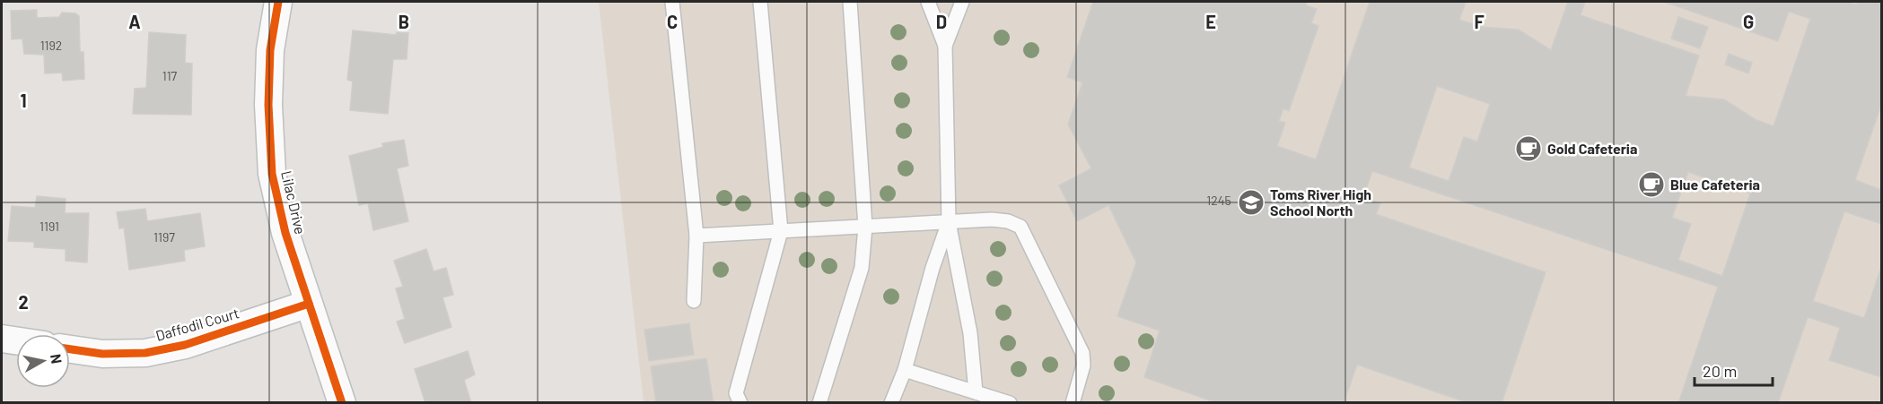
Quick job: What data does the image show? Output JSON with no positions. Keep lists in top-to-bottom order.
{
  "streets": {
    "street": ["Lilac Drive", "Daffodil Court"]
  },
  "crossings": [
    ["Lilac Drive", "Daffodil Court"]
  ],
  "places": {
    "cafe": ["Gold Cafeteria", "Blue Cafeteria"],
    "school or university": ["Toms River High School North"]
  },
  "house_numbers": [
    "1192",
    "117",
    "1245",
    "1191",
    "1197"
  ],
  "scale_bar": "20 m",
  "north": "right",
  "grid": {
    "columns": [
      "A",
      "B",
      "C",
      "D",
      "E",
      "F",
      "G"
    ],
    "rows": ["1", "2"]
  }
}
